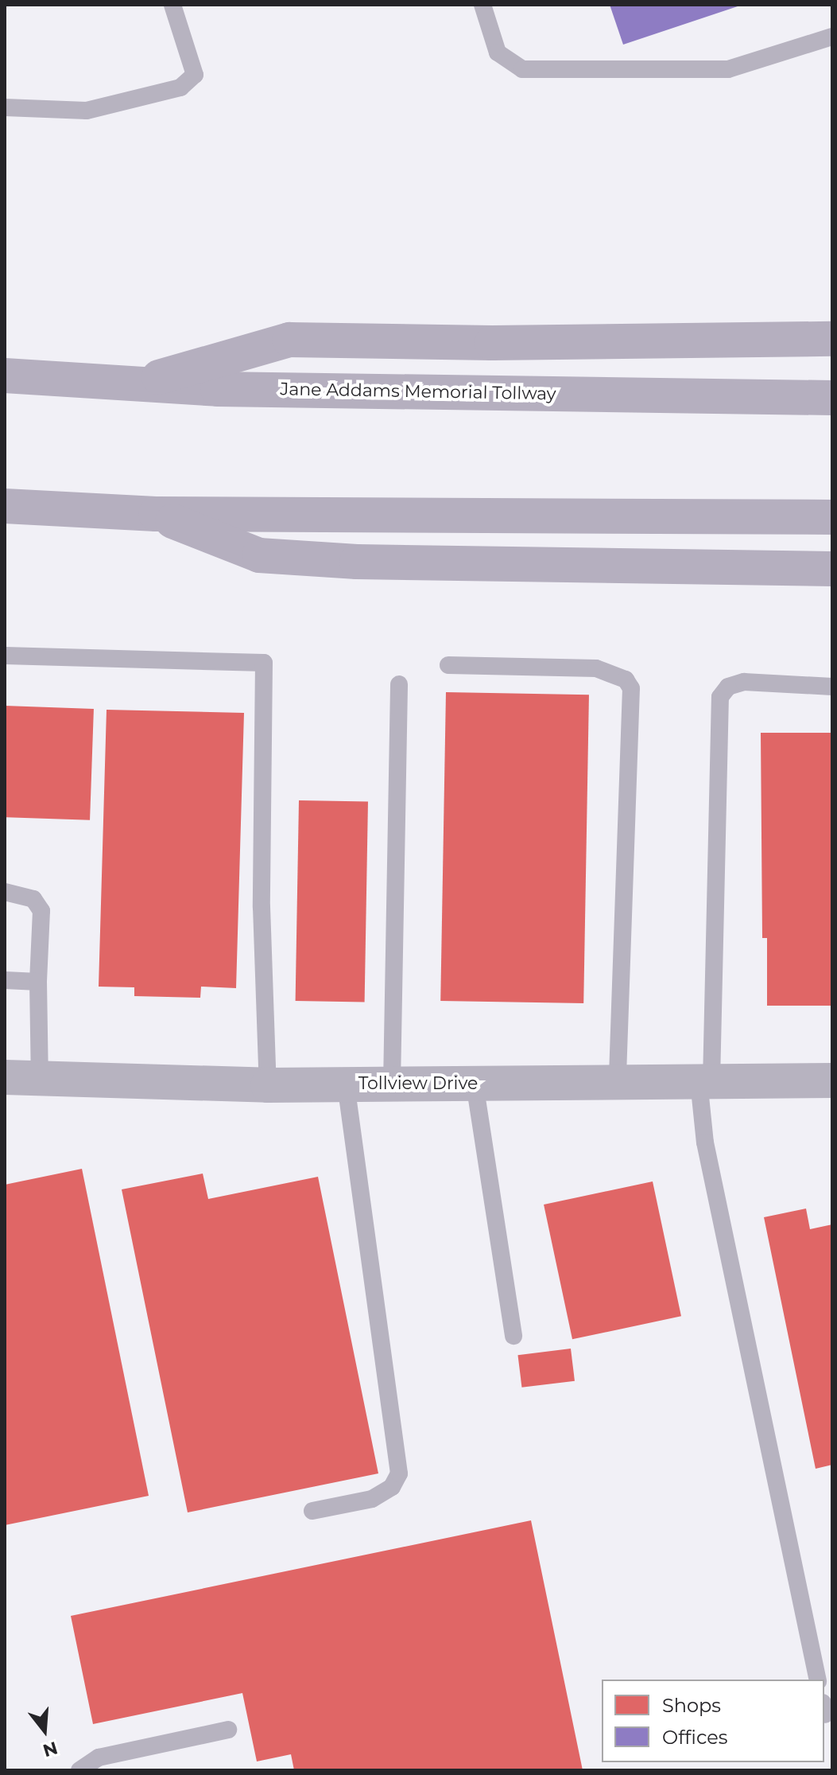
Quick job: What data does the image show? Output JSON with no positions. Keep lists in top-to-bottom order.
{
  "streets": {
    "highway": ["Jane Addams Memorial Tollway"],
    "street": ["Tollview Drive"]
  },
  "legend": ["Shops", "Offices"],
  "north": "bottom"
}
